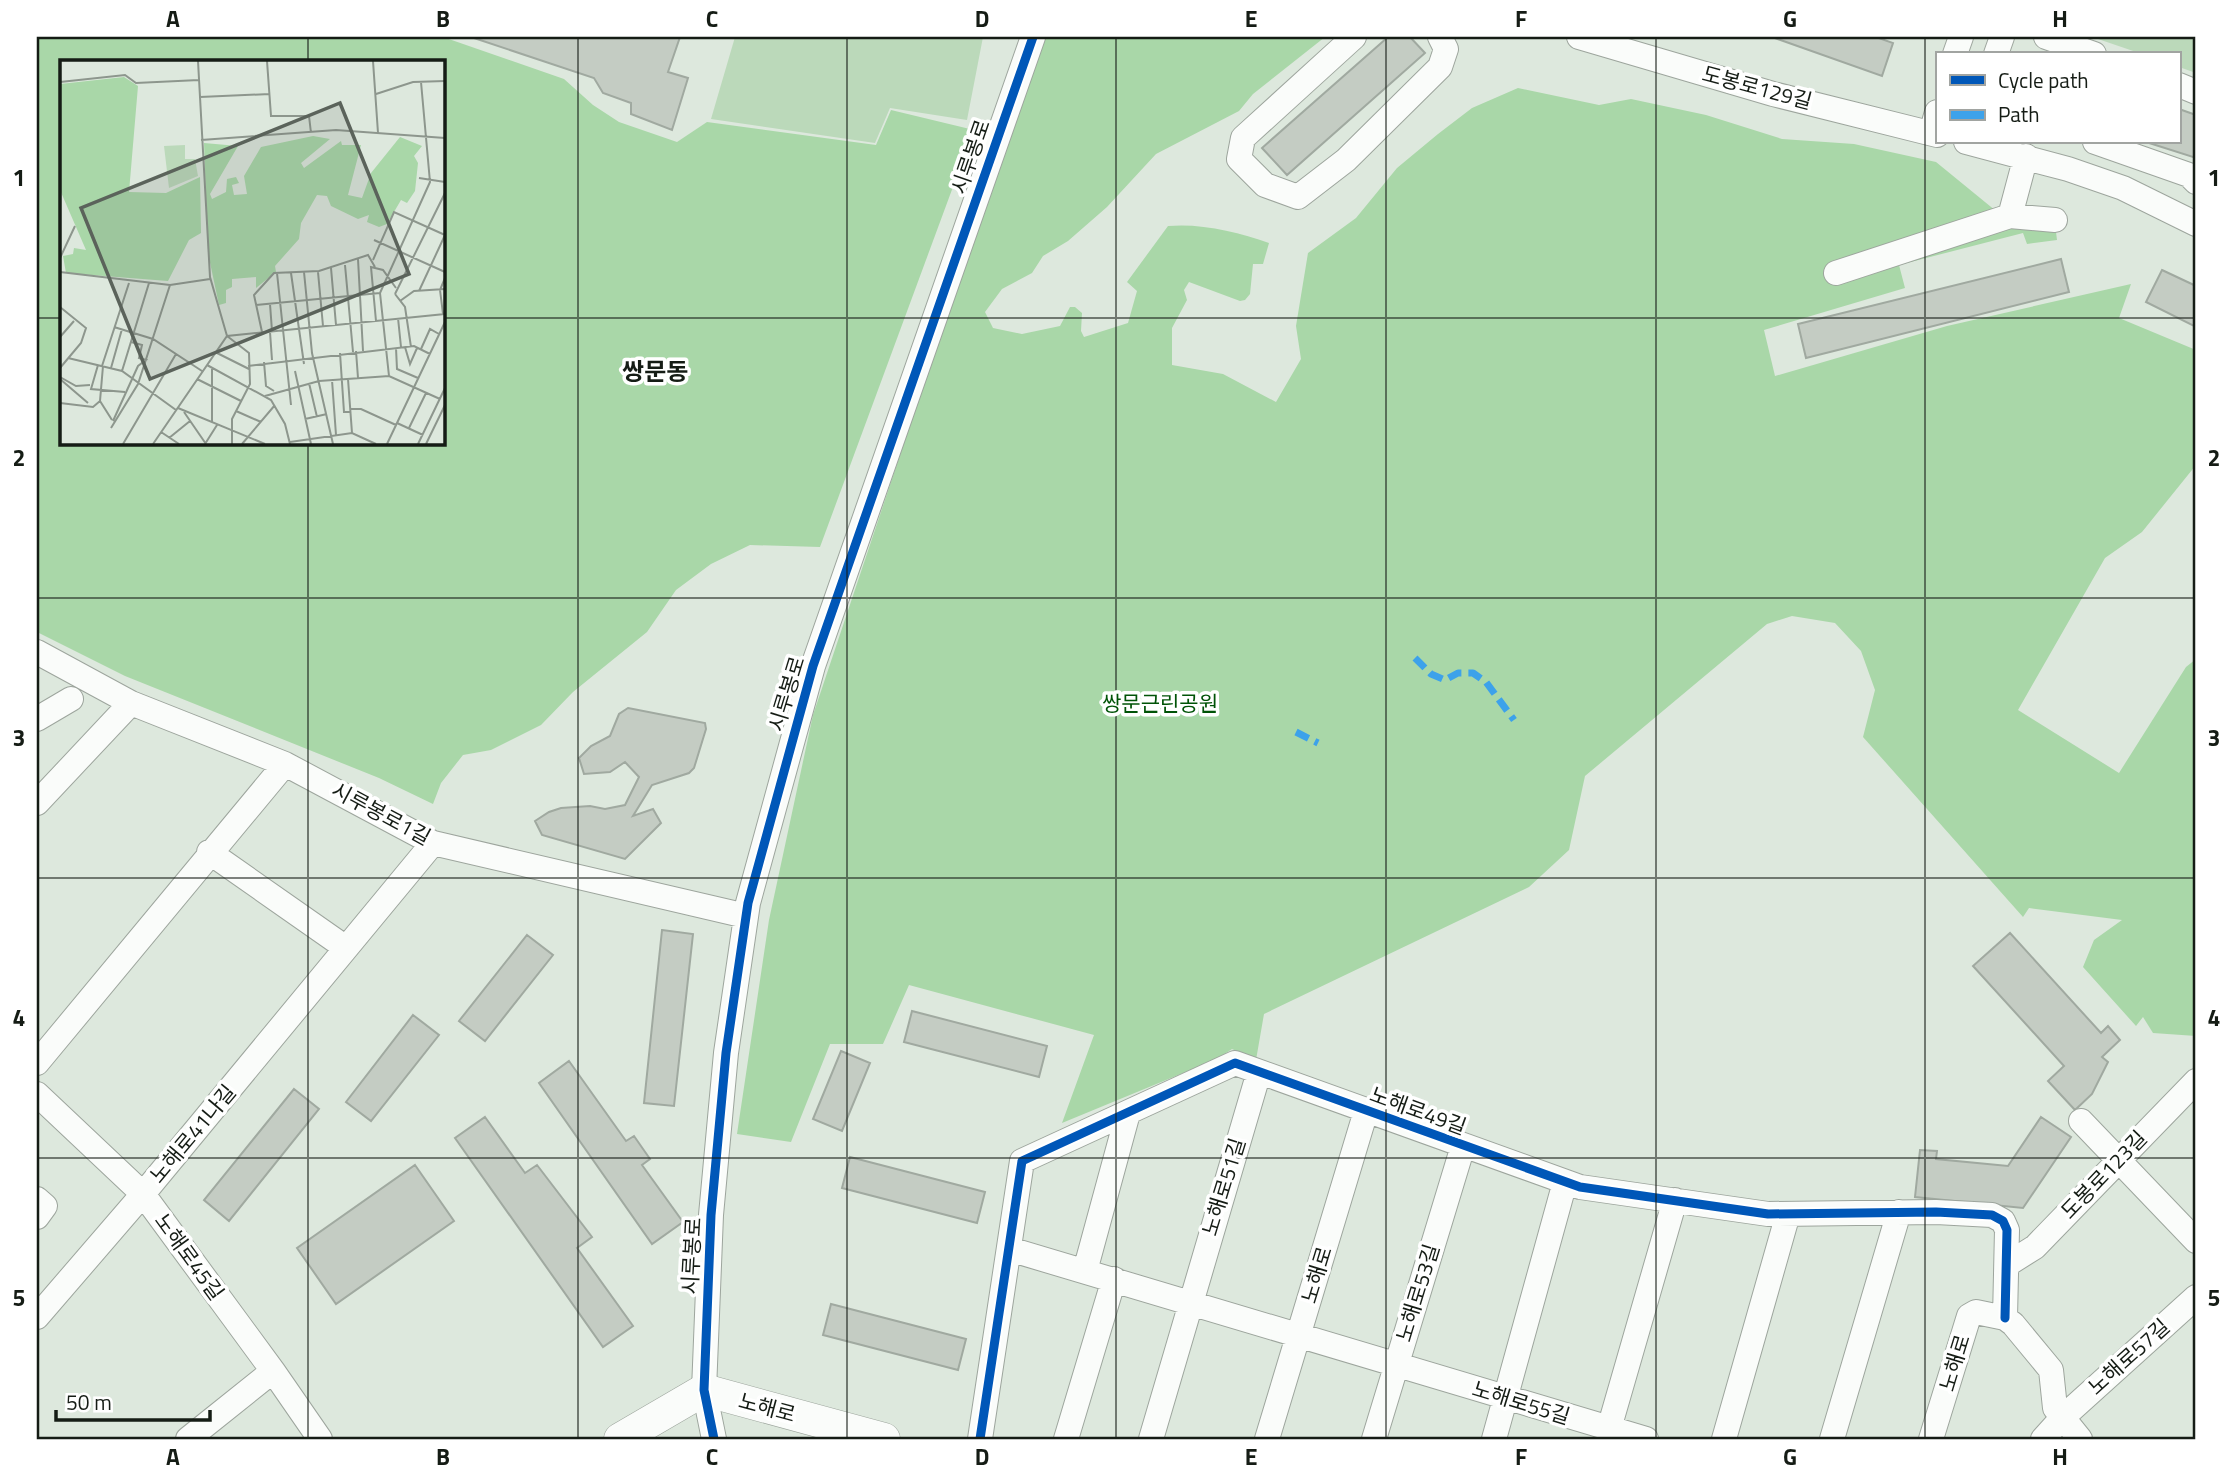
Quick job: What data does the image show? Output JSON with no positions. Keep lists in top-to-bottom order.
{
  "streets": {
    "main road": ["노해로"],
    "street": [
      "도봉로129길",
      "시루봉로",
      "시루봉로1길",
      "노해로49길",
      "노해로41나길",
      "도봉로123길",
      "노해로51길",
      "노해로45길",
      "노해로53길",
      "노해로57길",
      "노해로55길"
    ]
  },
  "crossings": [
    ["시루봉로", "시루봉로1길"],
    ["시루봉로", "노해로"],
    ["시루봉로1길", "노해로41나길"],
    ["노해로49길", "도봉로123길"],
    ["노해로49길", "노해로51길"],
    ["노해로49길", "노해로"],
    ["노해로49길", "노해로53길"],
    ["노해로41나길", "노해로45길"],
    ["노해로53길", "노해로55길"]
  ],
  "districts": ["쌍문동"],
  "parks": ["쌍문근린공원"],
  "legend": ["Cycle path", "Path"],
  "scale_bar": "50 m",
  "grid": {
    "columns": [
      "A",
      "B",
      "C",
      "D",
      "E",
      "F",
      "G",
      "H"
    ],
    "rows": [
      "1",
      "2",
      "3",
      "4",
      "5"
    ]
  }
}
